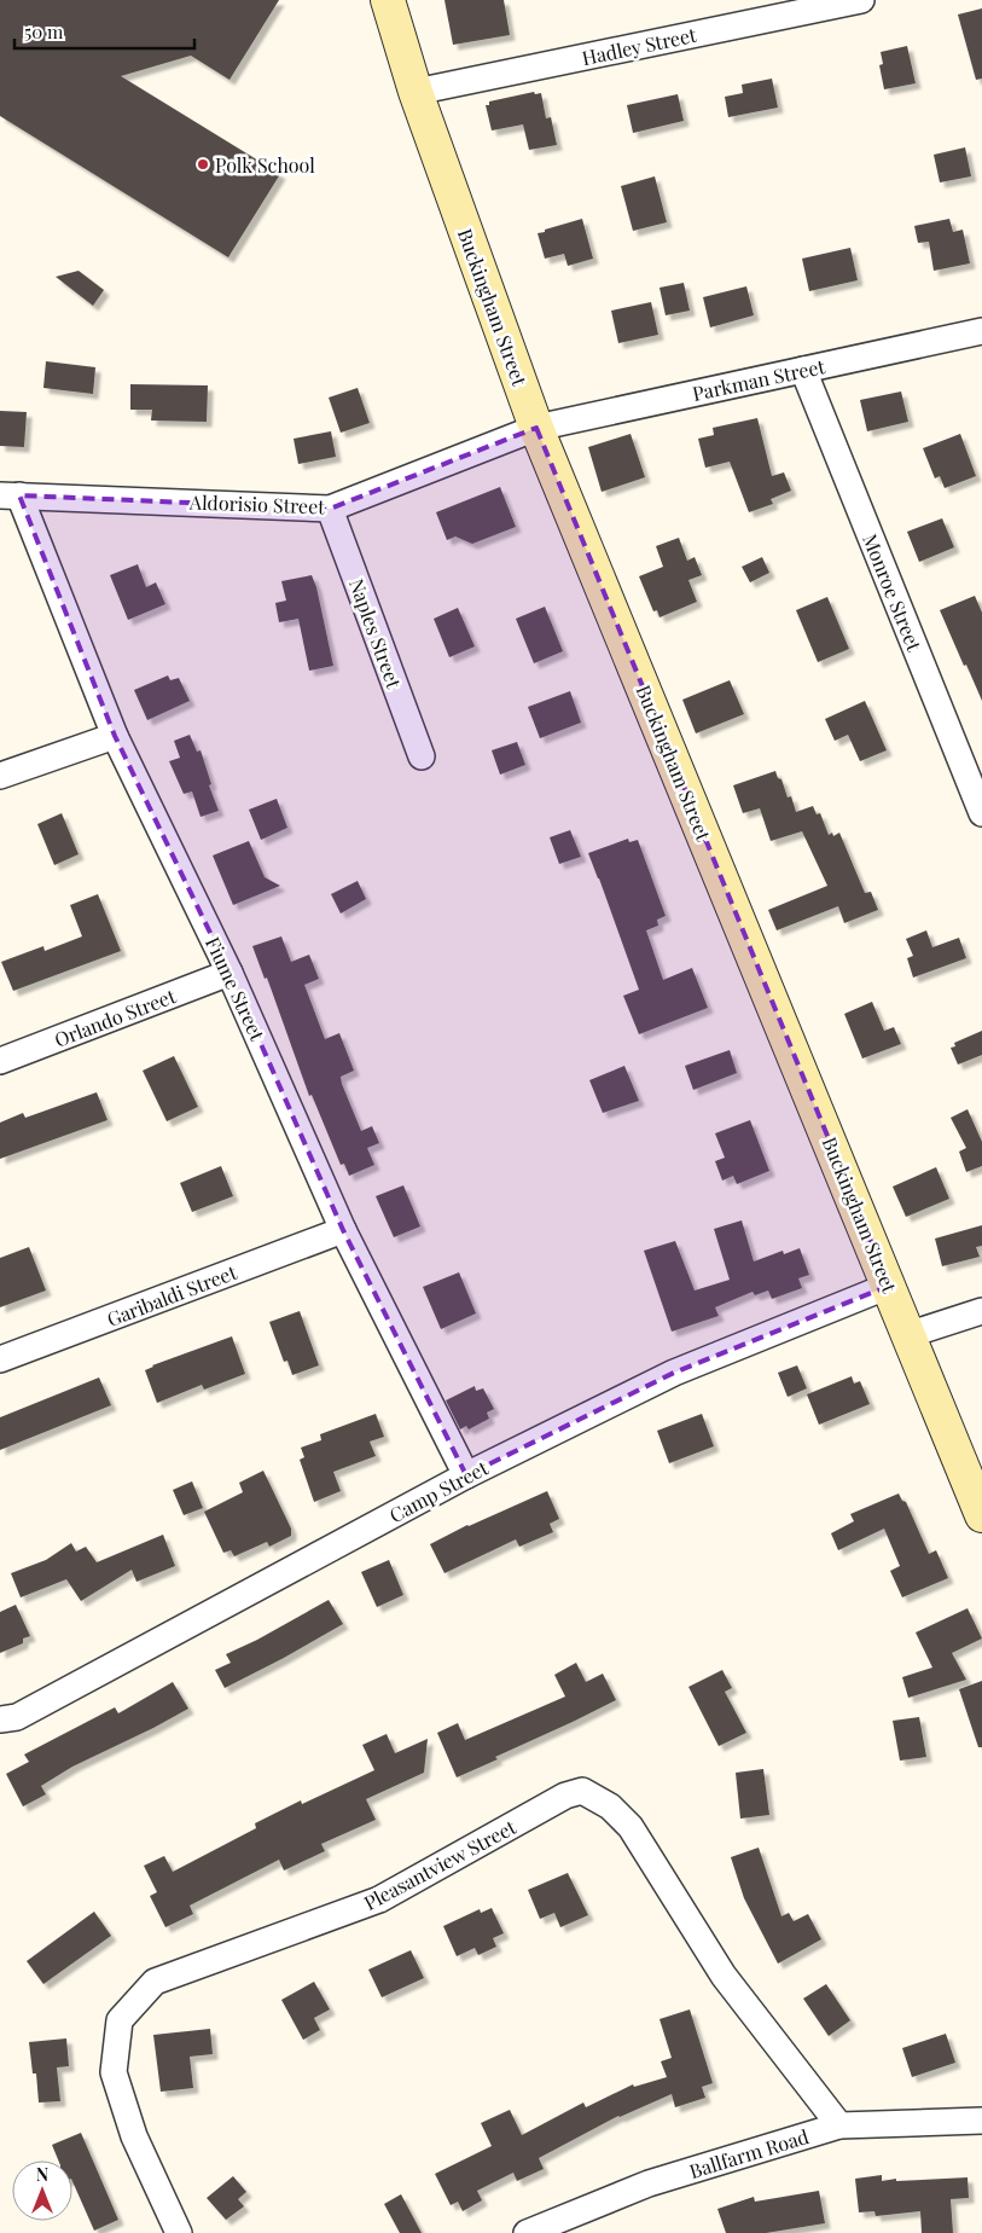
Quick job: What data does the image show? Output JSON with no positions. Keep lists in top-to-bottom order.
{
  "streets": {
    "main road": ["Buckingham Street"],
    "street": [
      "Hadley Street",
      "Parkman Street",
      "Aldorisio Street",
      "Monroe Street",
      "Naples Street",
      "Fiume Street",
      "Orlando Street",
      "Garibaldi Street",
      "Camp Street",
      "Pleasantview Street",
      "Ballfarm Road"
    ]
  },
  "crossings": [
    ["Hadley Street", "Buckingham Street"],
    ["Buckingham Street", "Parkman Street"],
    ["Buckingham Street", "Aldorisio Street"],
    ["Buckingham Street", "Camp Street"],
    ["Parkman Street", "Aldorisio Street"],
    ["Parkman Street", "Monroe Street"],
    ["Aldorisio Street", "Naples Street"],
    ["Aldorisio Street", "Fiume Street"],
    ["Fiume Street", "Orlando Street"],
    ["Fiume Street", "Garibaldi Street"],
    ["Fiume Street", "Camp Street"],
    ["Pleasantview Street", "Ballfarm Road"]
  ],
  "places": ["Polk School"],
  "scale_bar": "50 m",
  "north": "top"
}
